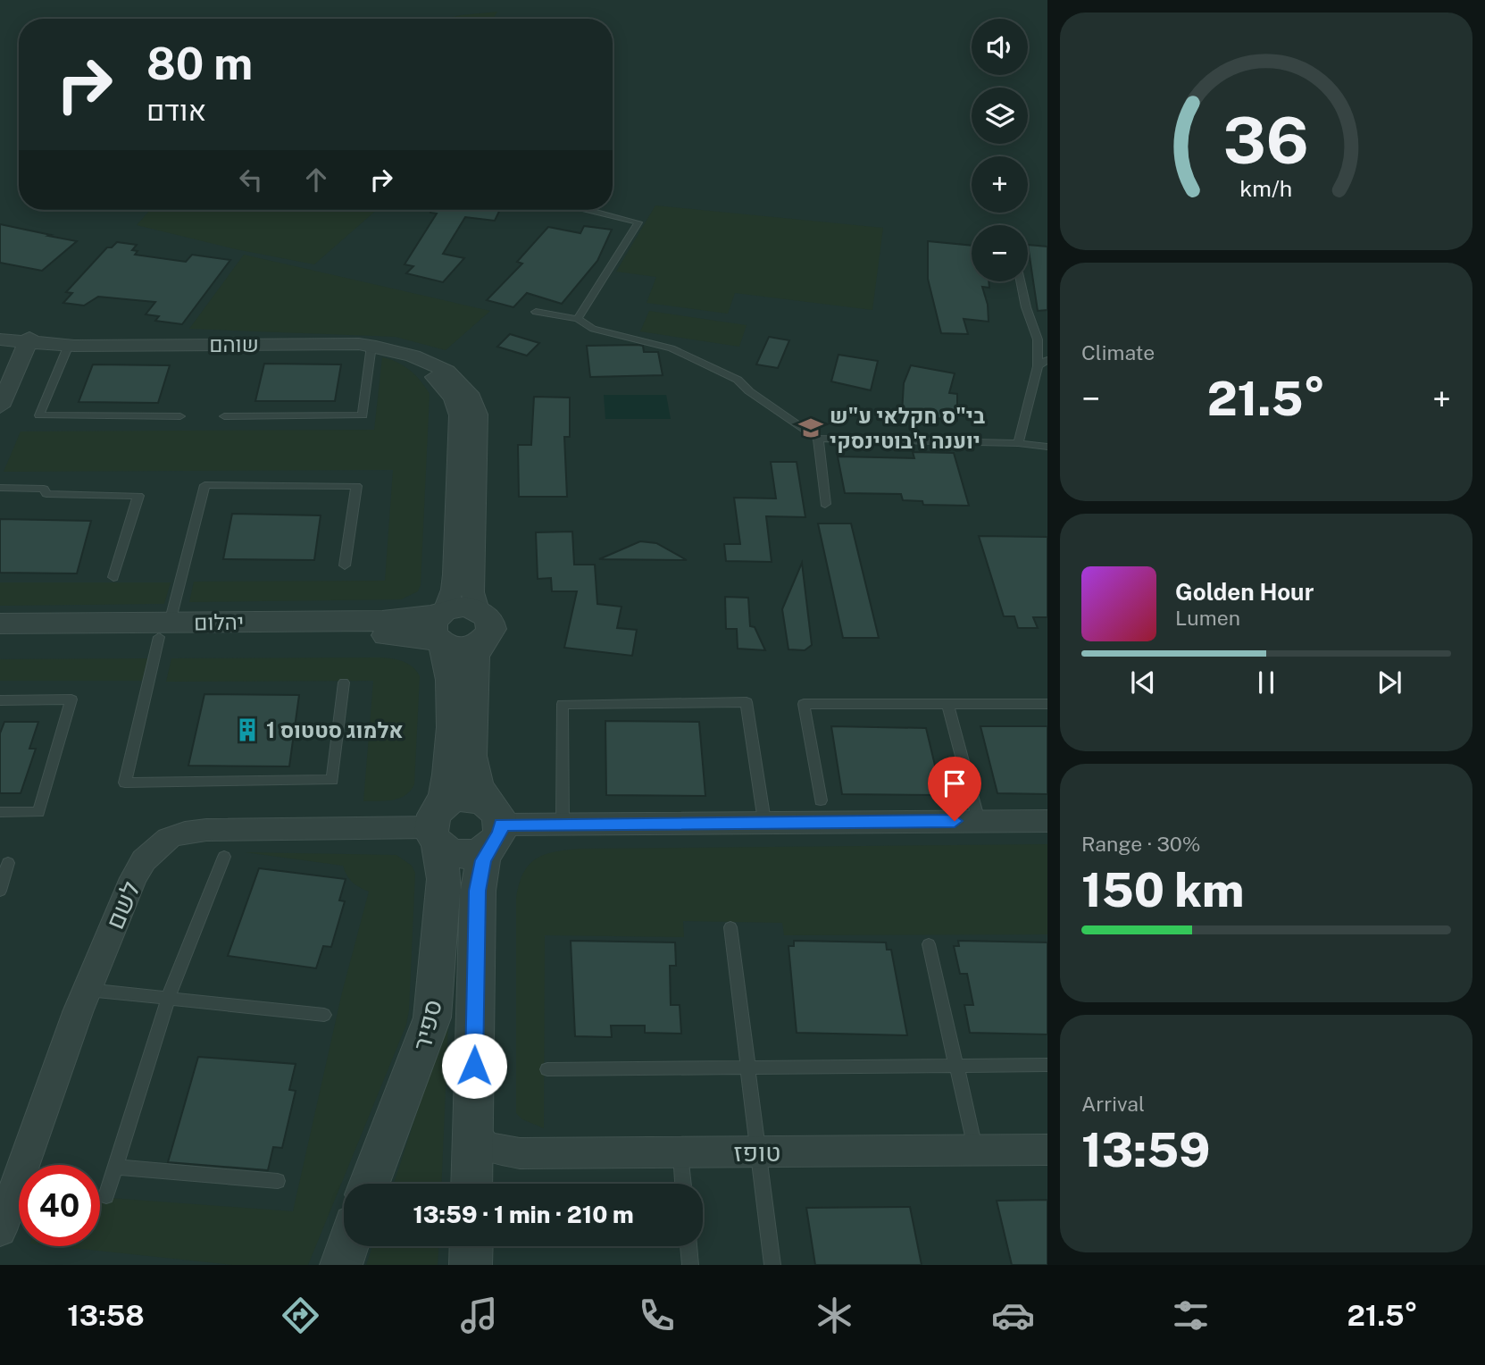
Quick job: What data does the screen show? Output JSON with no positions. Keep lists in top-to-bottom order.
{
  "streets": {
    "street": [
      "שוהם",
      "יהלום",
      "לשם",
      "ספיר",
      "טופז"
    ]
  },
  "crossings": [
    ["שוהם", "יהלום"],
    ["שוהם", "ספיר"],
    ["יהלום", "ספיר"],
    ["לשם", "ספיר"],
    ["ספיר", "טופז"]
  ],
  "places": {
    "school or university": ["בי\"ס חקלאי ע\"ש יוענה ז'בוטינסקי"],
    "building": ["אלמוג סטטוס 1"]
  },
  "page": {
    "map_buttons": ["+", "−"],
    "turn": ["80 m", "אודם"],
    "tile": [
      "Climate",
      ["Range · 30%", "150 km"],
      ["Arrival", "13:59"]
    ],
    "heat": ["−", "21.5°", "+"],
    "song": ["Golden Hour", "Lumen"],
    "limit": "40",
    "trip": "13:59 · 1 min · 210 m",
    "tabs": ["13:58", "21.5°"],
    "gauge": ["36", "km/h"]
  }
}
